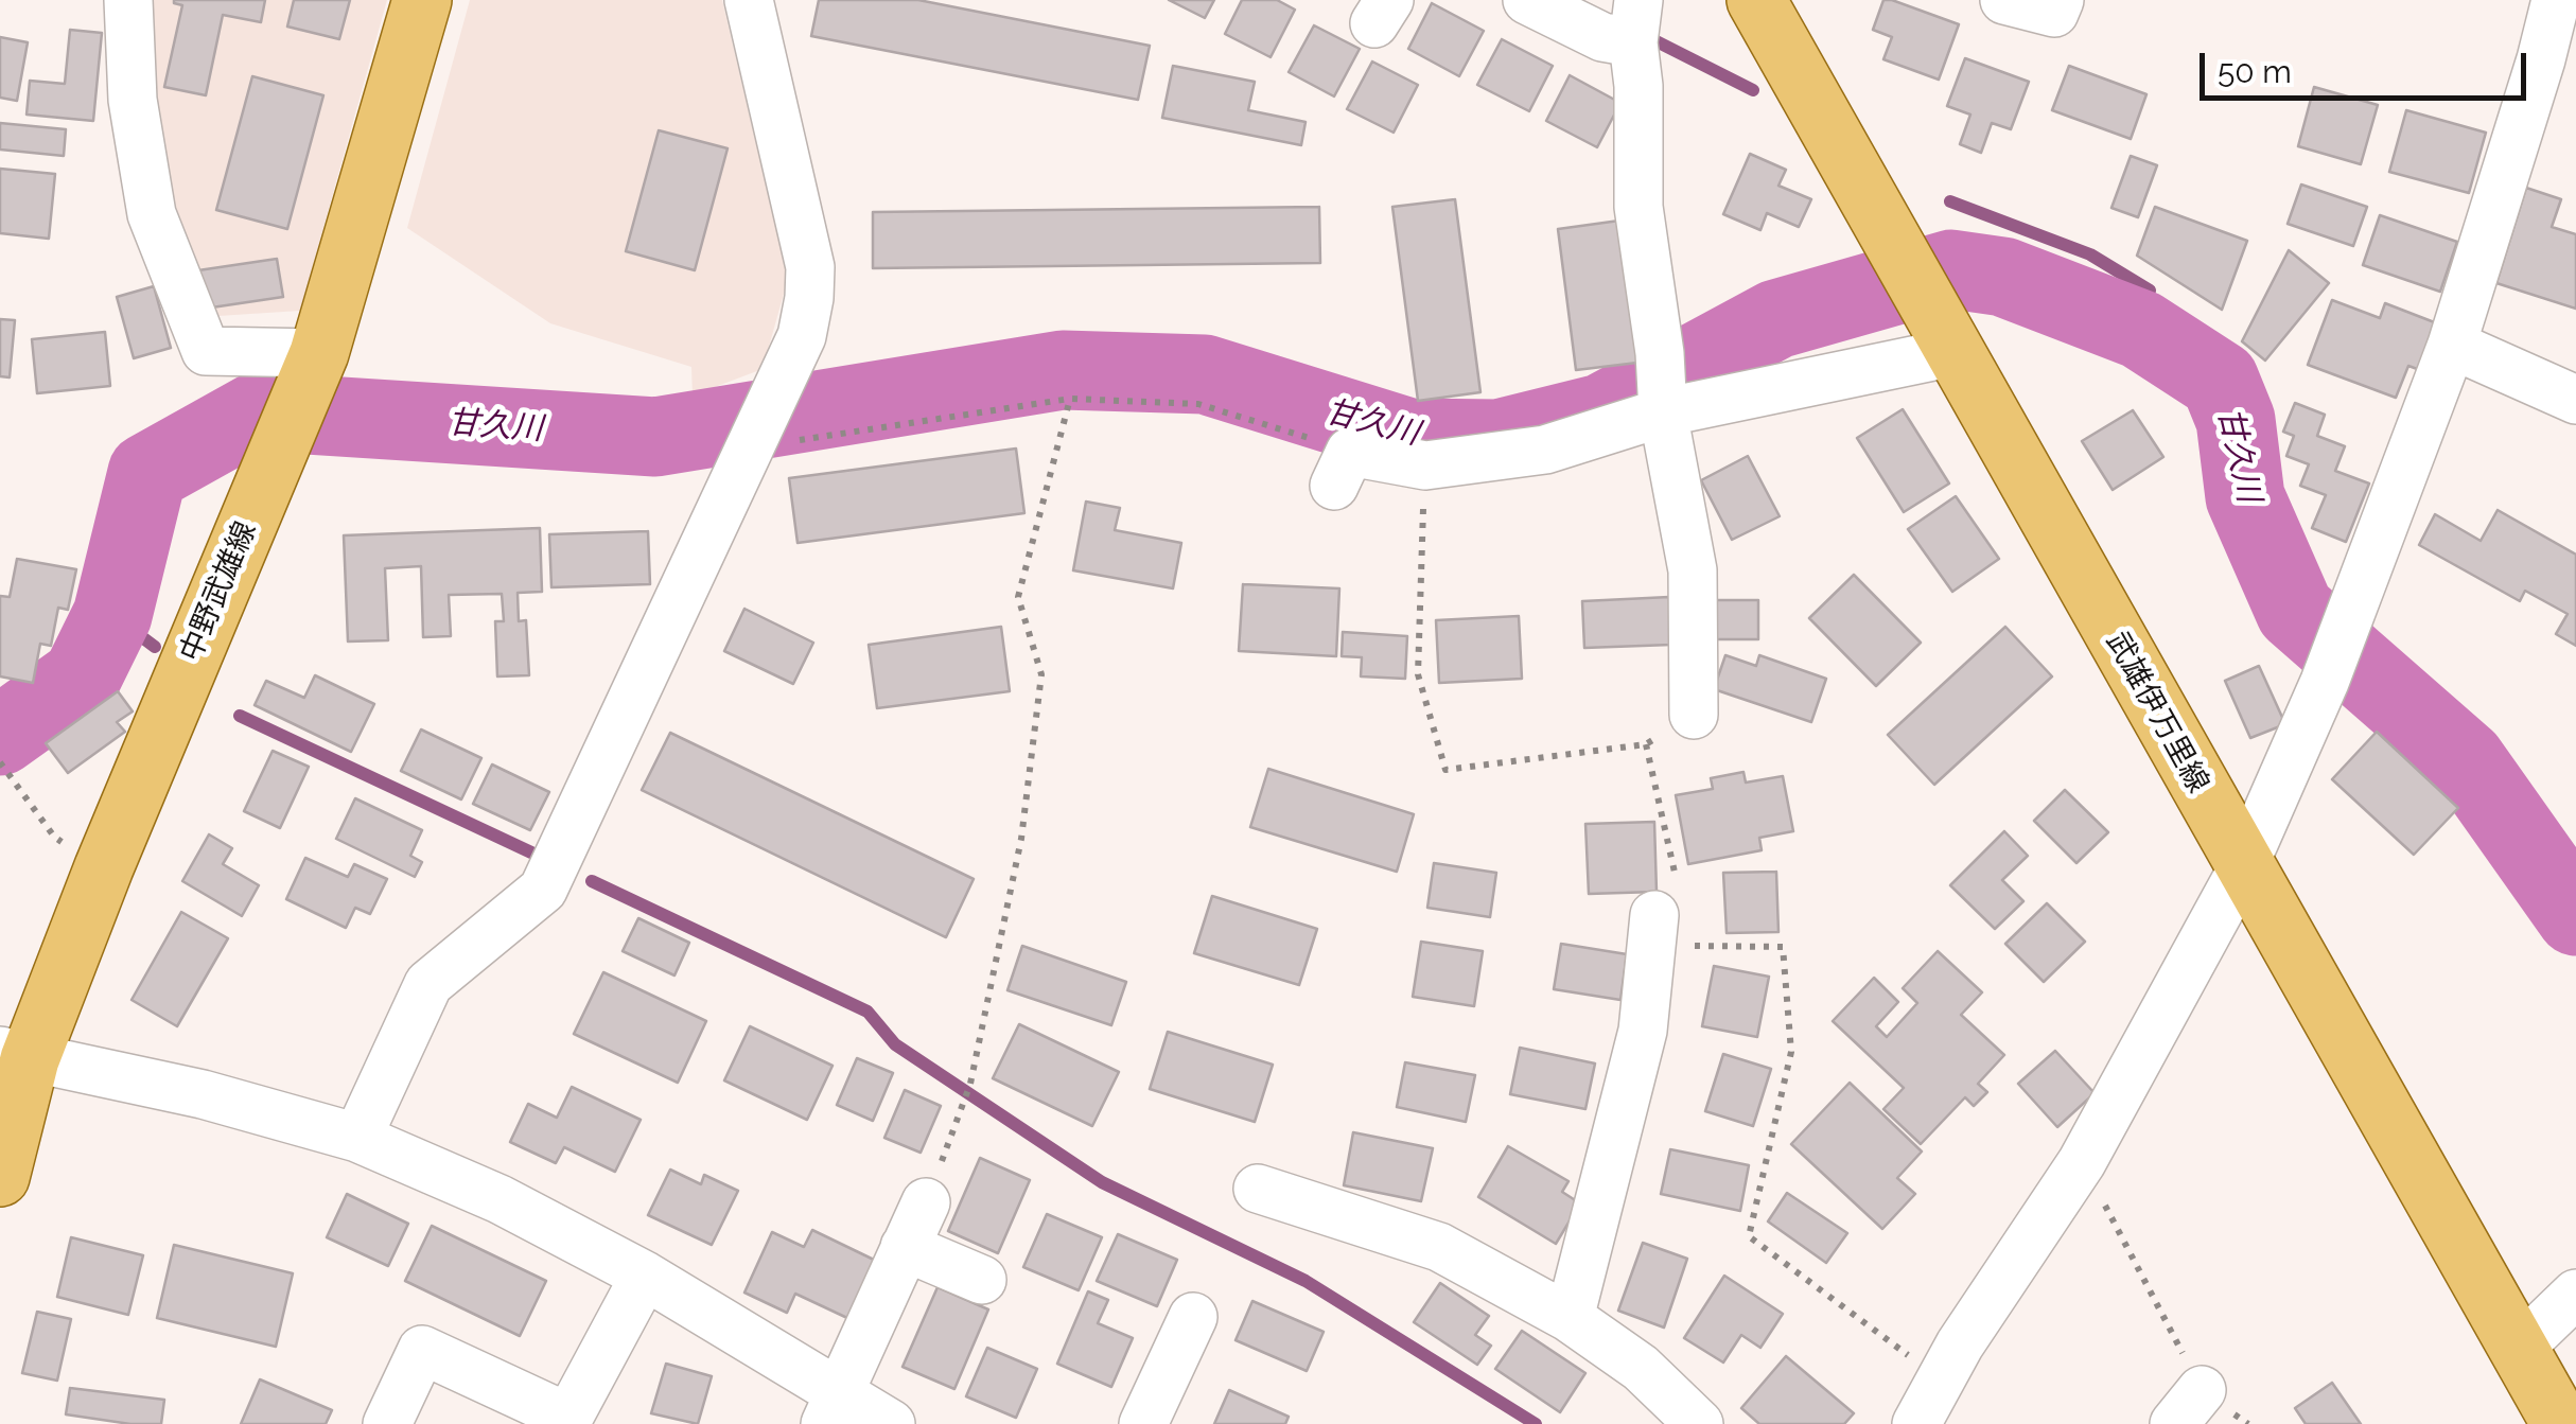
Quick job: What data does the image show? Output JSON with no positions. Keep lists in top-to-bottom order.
{
  "streets": {
    "main road": ["中野武雄線", "武雄伊万里線"]
  },
  "water": ["甘久川"],
  "scale_bar": "50 m"
}
